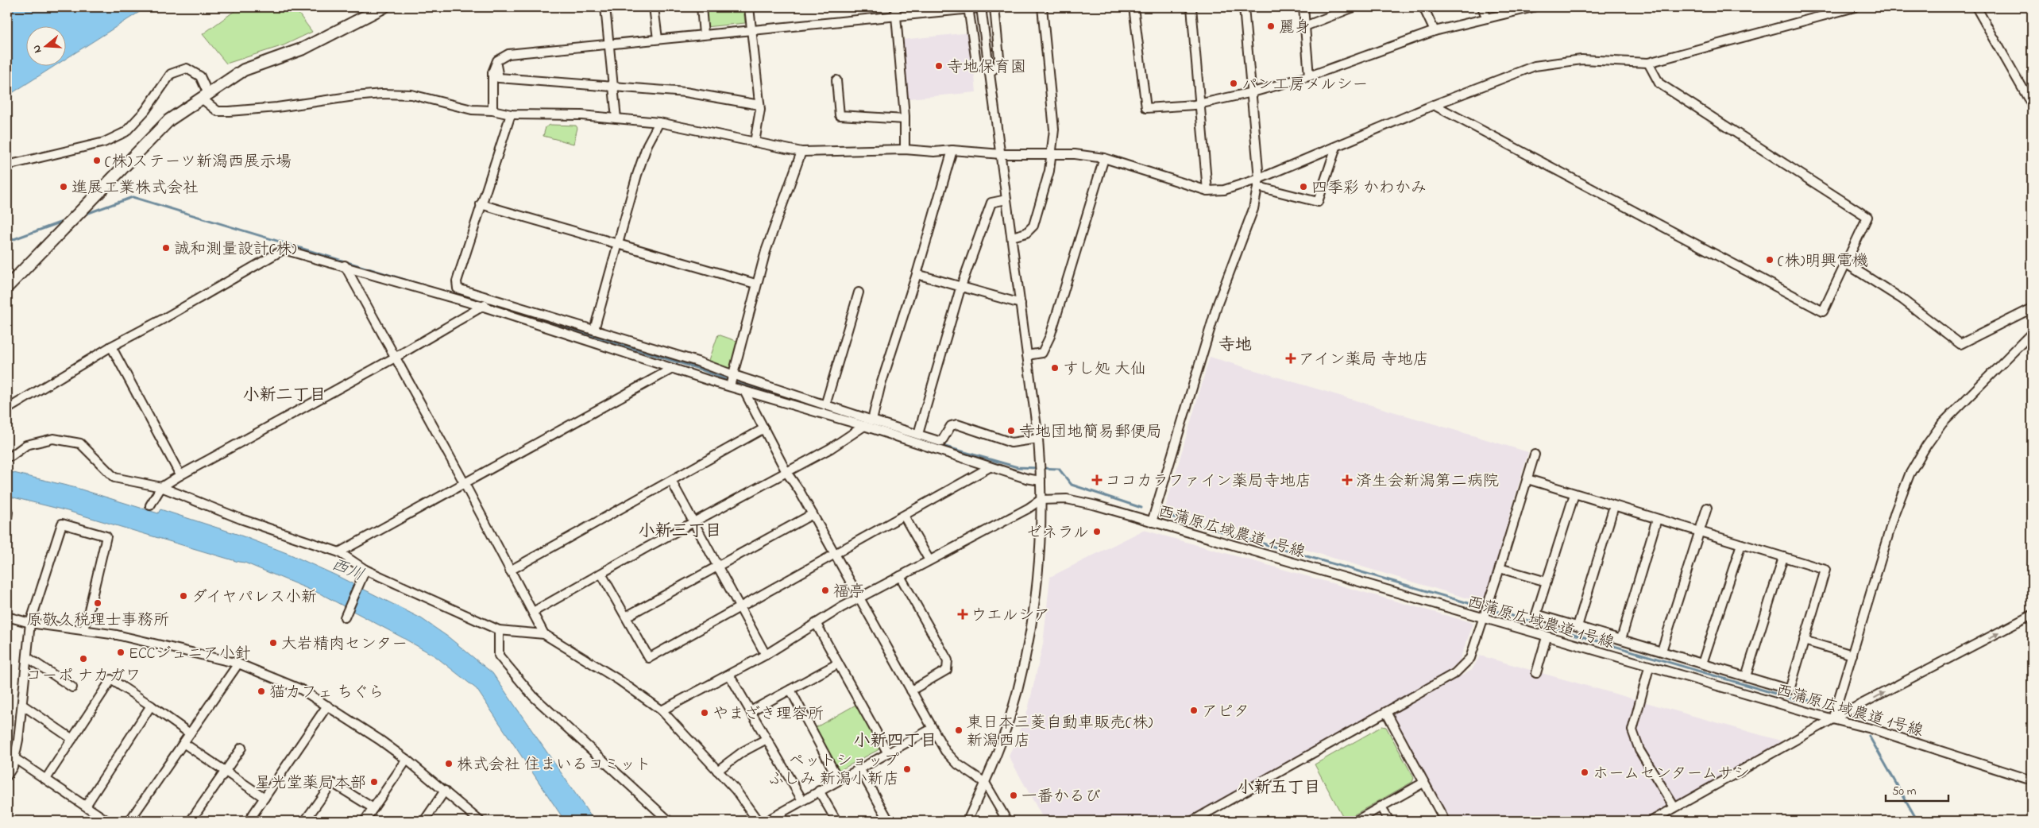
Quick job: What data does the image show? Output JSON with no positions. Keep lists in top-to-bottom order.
{
  "streets": {
    "street": ["西蒲原広域農道 1号線"]
  },
  "districts": [
    "寺地",
    "小新二丁目",
    "小新三丁目",
    "小新四丁目",
    "小新五丁目"
  ],
  "water": ["西川"],
  "places": {
    "other": [
      "麗身",
      "寺地保育園",
      "パン工房メルシー",
      "(株)ステーツ新潟西展示場",
      "進展工業株式会社",
      "四季彩 かわかみ",
      "誠和測量設計(株)",
      "(株)明興電機",
      "すし処 大仙",
      "寺地団地簡易郵便局",
      "ゼネラル",
      "福亭",
      "ダイヤパレス小新",
      "原敬久税理士事務所",
      "大岩精肉センター",
      "ECCジュニア小針",
      "コーポ ナカガワ",
      "猫カフェ ちぐら",
      "アピタ",
      "やまざき理容所",
      "東日本三菱自動車販売(株) 新潟西店",
      "株式会社 住まいるコミット",
      "ペットショップ ふしみ 新潟小新店",
      "ホームセンタームサシ",
      "星光堂薬局本部",
      "一番かるび"
    ],
    "health": [
      "アイン薬局 寺地店",
      "ココカラファイン薬局寺地店",
      "済生会新潟第二病院",
      "ウエルシア"
    ]
  },
  "scale_bar": "50 m",
  "north": "left"
}
